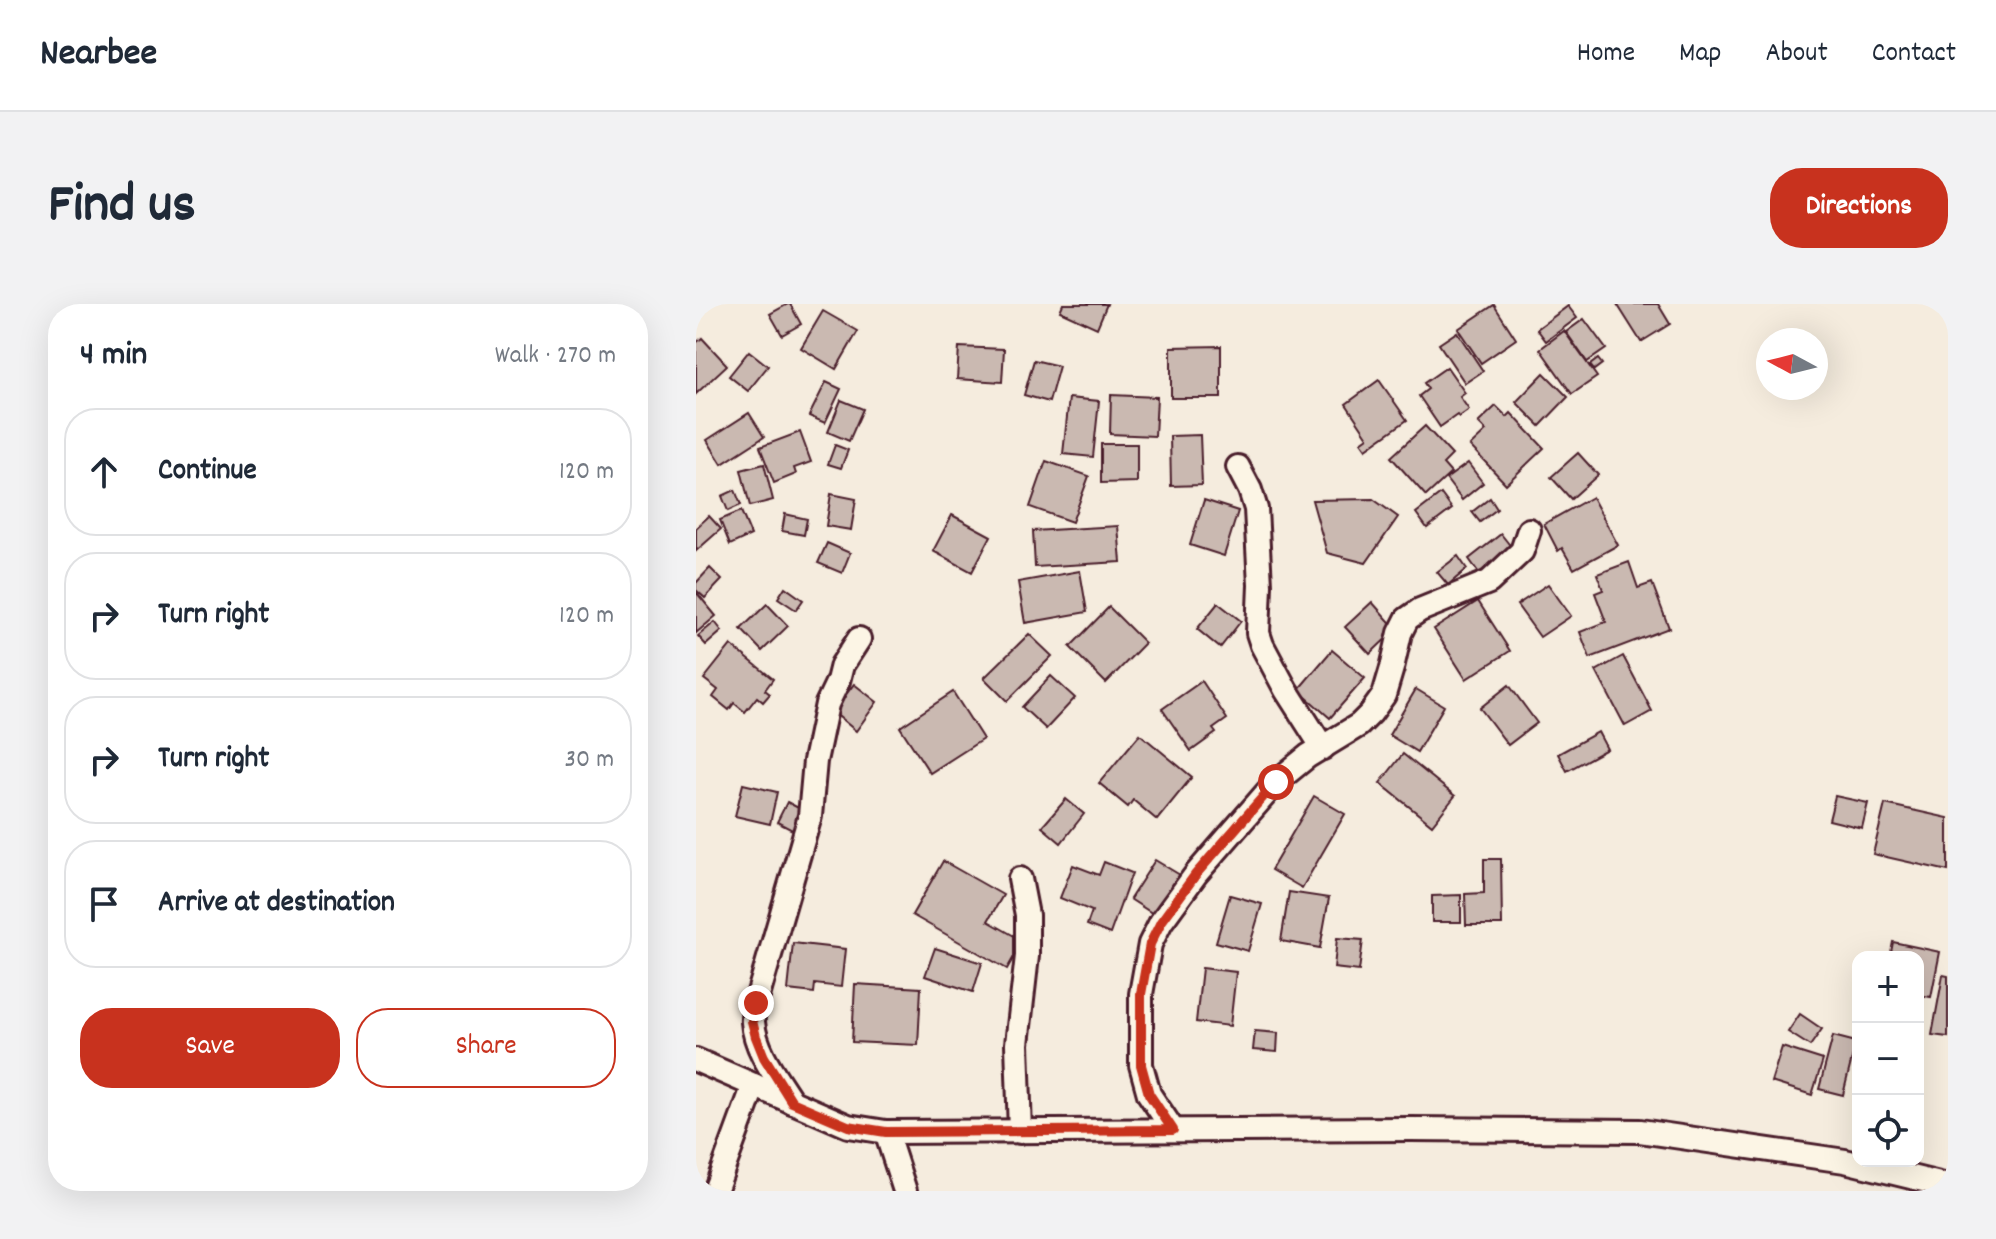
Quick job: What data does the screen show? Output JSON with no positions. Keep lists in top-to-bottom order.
{
  "north": "left",
  "page": {
    "header": "Nearbee",
    "nav": [
      "Home",
      "Map",
      "About",
      "Contact"
    ],
    "title": "Find us",
    "buttons": [
      "Directions",
      ["Save", "Share"]
    ],
    "heading": ["4 min", "Walk · 270 m"],
    "list": [
      ["Continue", "120 m"],
      ["Turn right", "120 m"],
      ["Turn right", "30 m"],
      "Arrive at destination"
    ],
    "map_buttons": ["+", "−"]
  }
}
